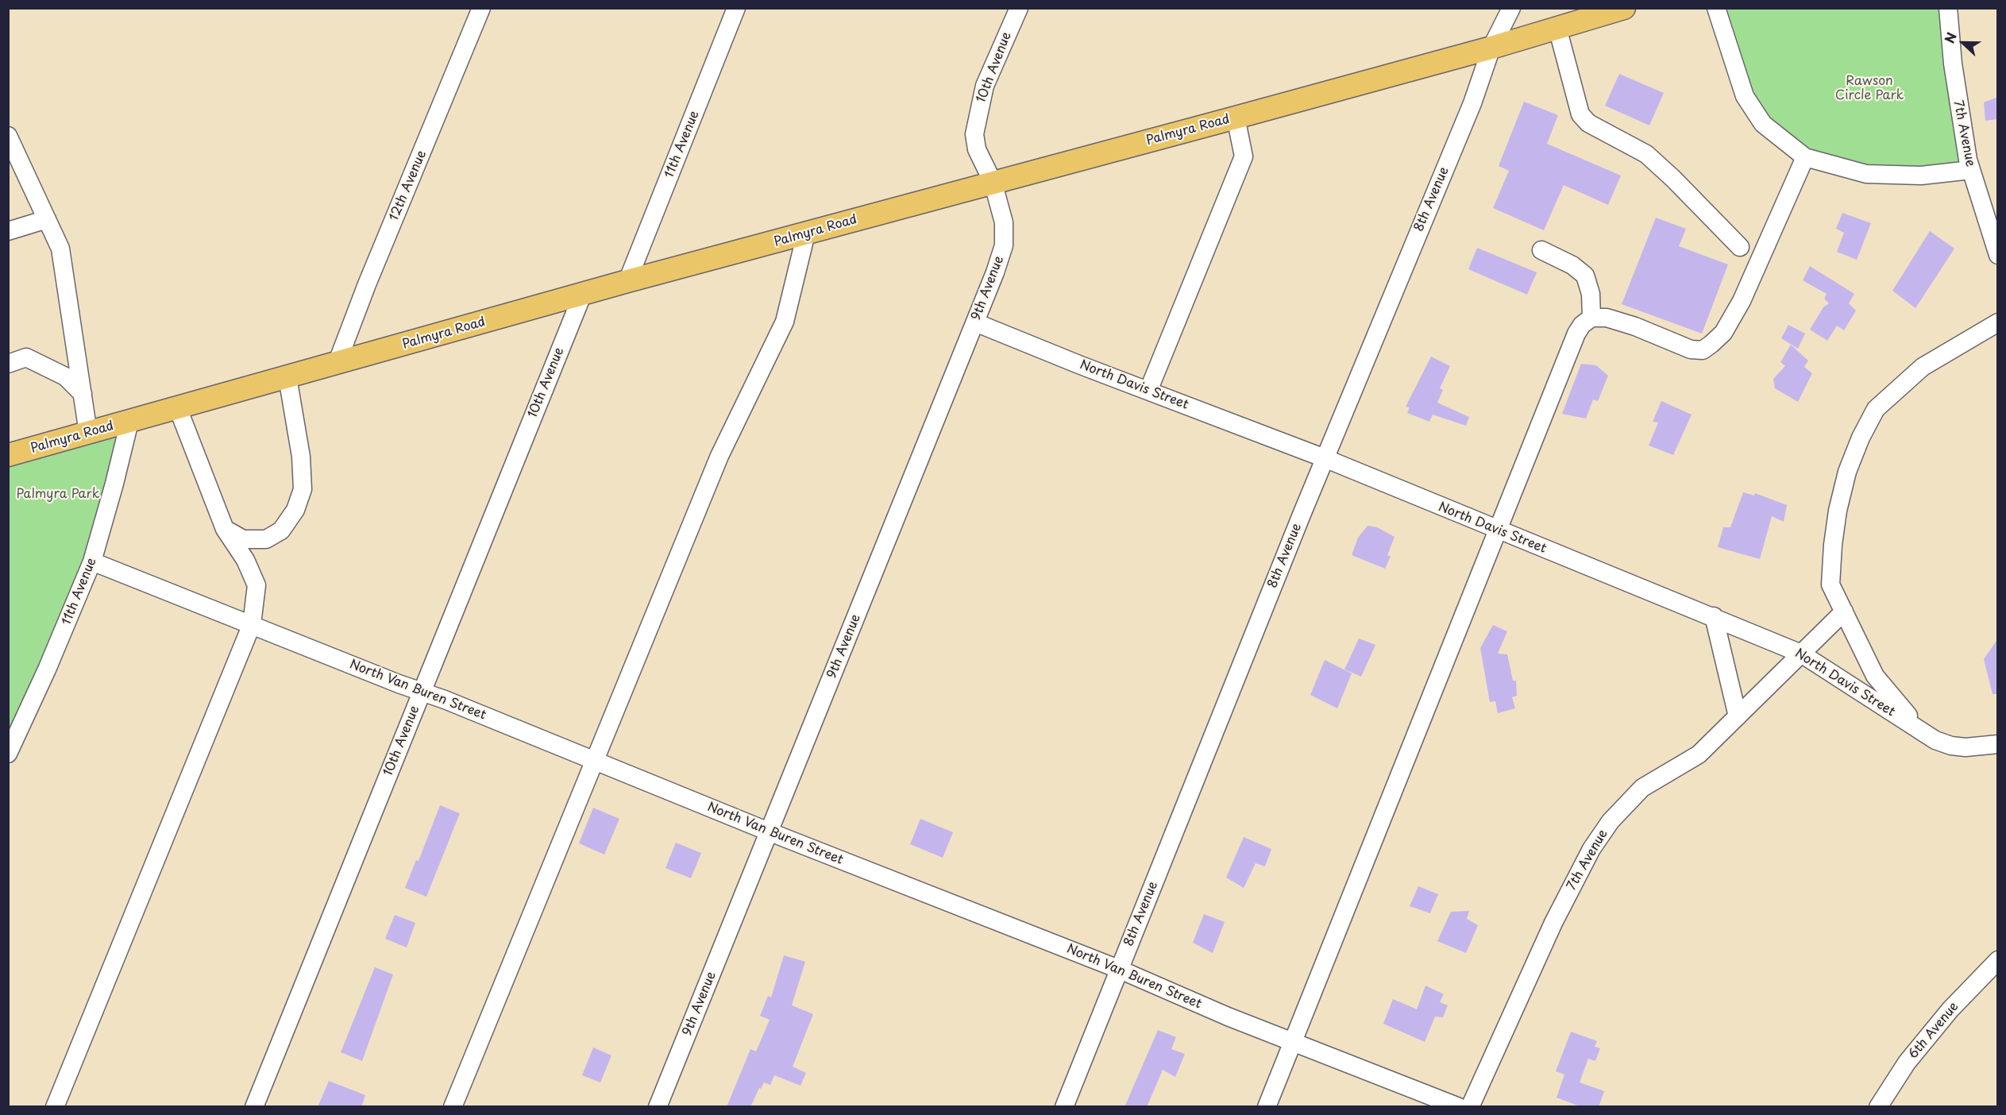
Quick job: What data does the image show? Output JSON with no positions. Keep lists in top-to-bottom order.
{
  "streets": {
    "main road": ["Palmyra Road"],
    "street": [
      "10th Avenue",
      "7th Avenue",
      "11th Avenue",
      "12th Avenue",
      "8th Avenue",
      "9th Avenue",
      "North Davis Street",
      "North Van Buren Street",
      "6th Avenue"
    ]
  },
  "crossings": [
    ["10th Avenue", "Palmyra Road"],
    ["10th Avenue", "9th Avenue"],
    ["10th Avenue", "North Van Buren Street"],
    ["Palmyra Road", "11th Avenue"],
    ["Palmyra Road", "12th Avenue"],
    ["Palmyra Road", "8th Avenue"],
    ["Palmyra Road", "9th Avenue"],
    ["7th Avenue", "North Davis Street"],
    ["11th Avenue", "North Van Buren Street"],
    ["8th Avenue", "North Davis Street"],
    ["8th Avenue", "North Van Buren Street"],
    ["9th Avenue", "North Davis Street"],
    ["9th Avenue", "North Van Buren Street"]
  ],
  "parks": ["Rawson Circle Park", "Palmyra Park"],
  "north": "left"
}
